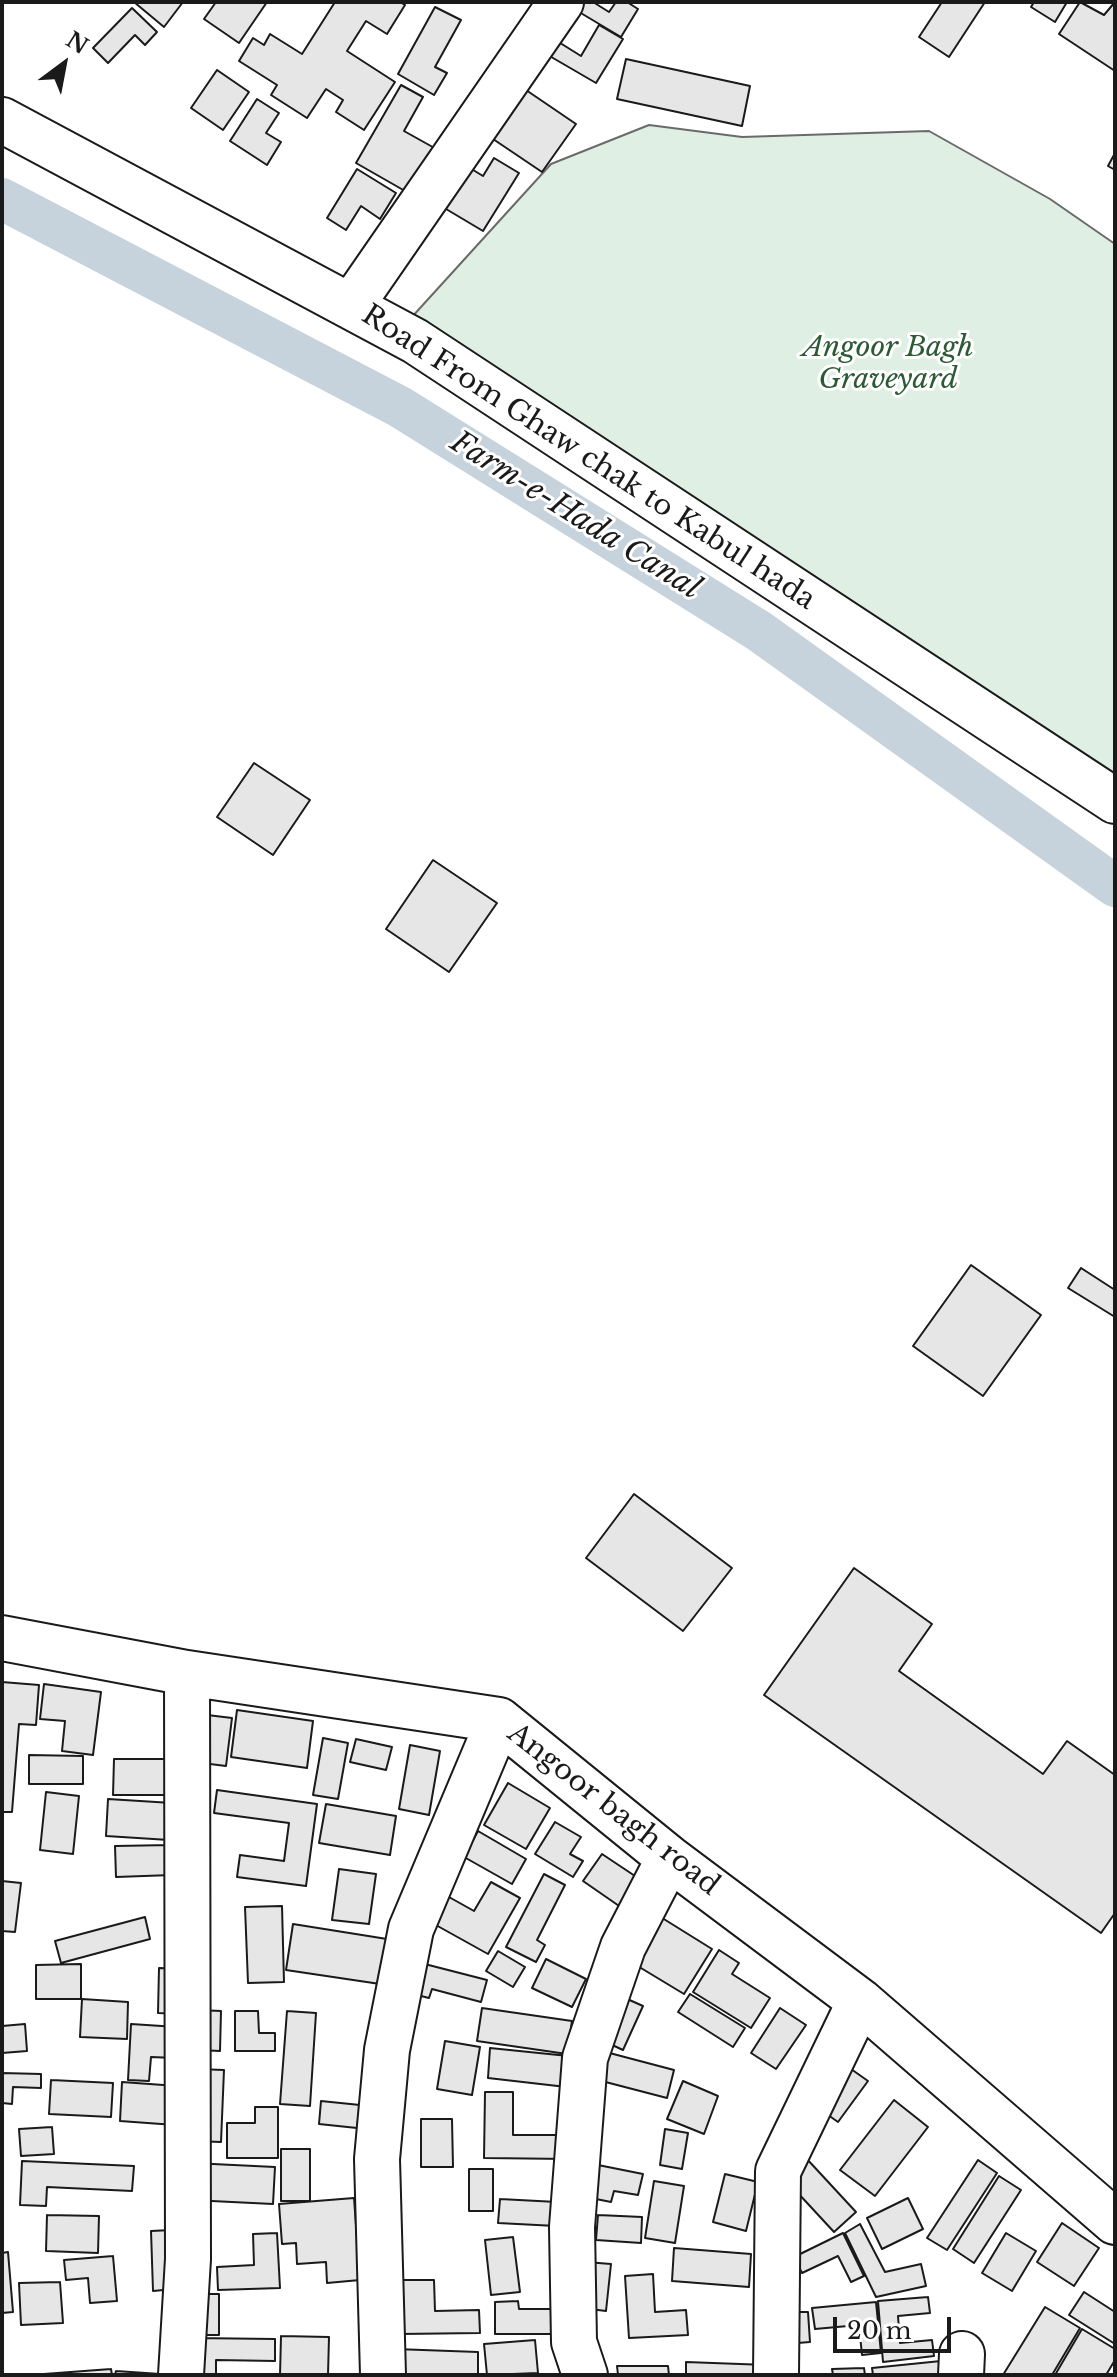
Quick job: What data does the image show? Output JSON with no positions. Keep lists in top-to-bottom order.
{
  "streets": {
    "street": ["Road From Ghaw chak to Kabul hada", "Angoor bagh road"]
  },
  "water": ["Farm-e-Hada Canal"],
  "parks": ["Angoor Bagh Graveyard"],
  "scale_bar": "20 m",
  "north": "top right"
}
